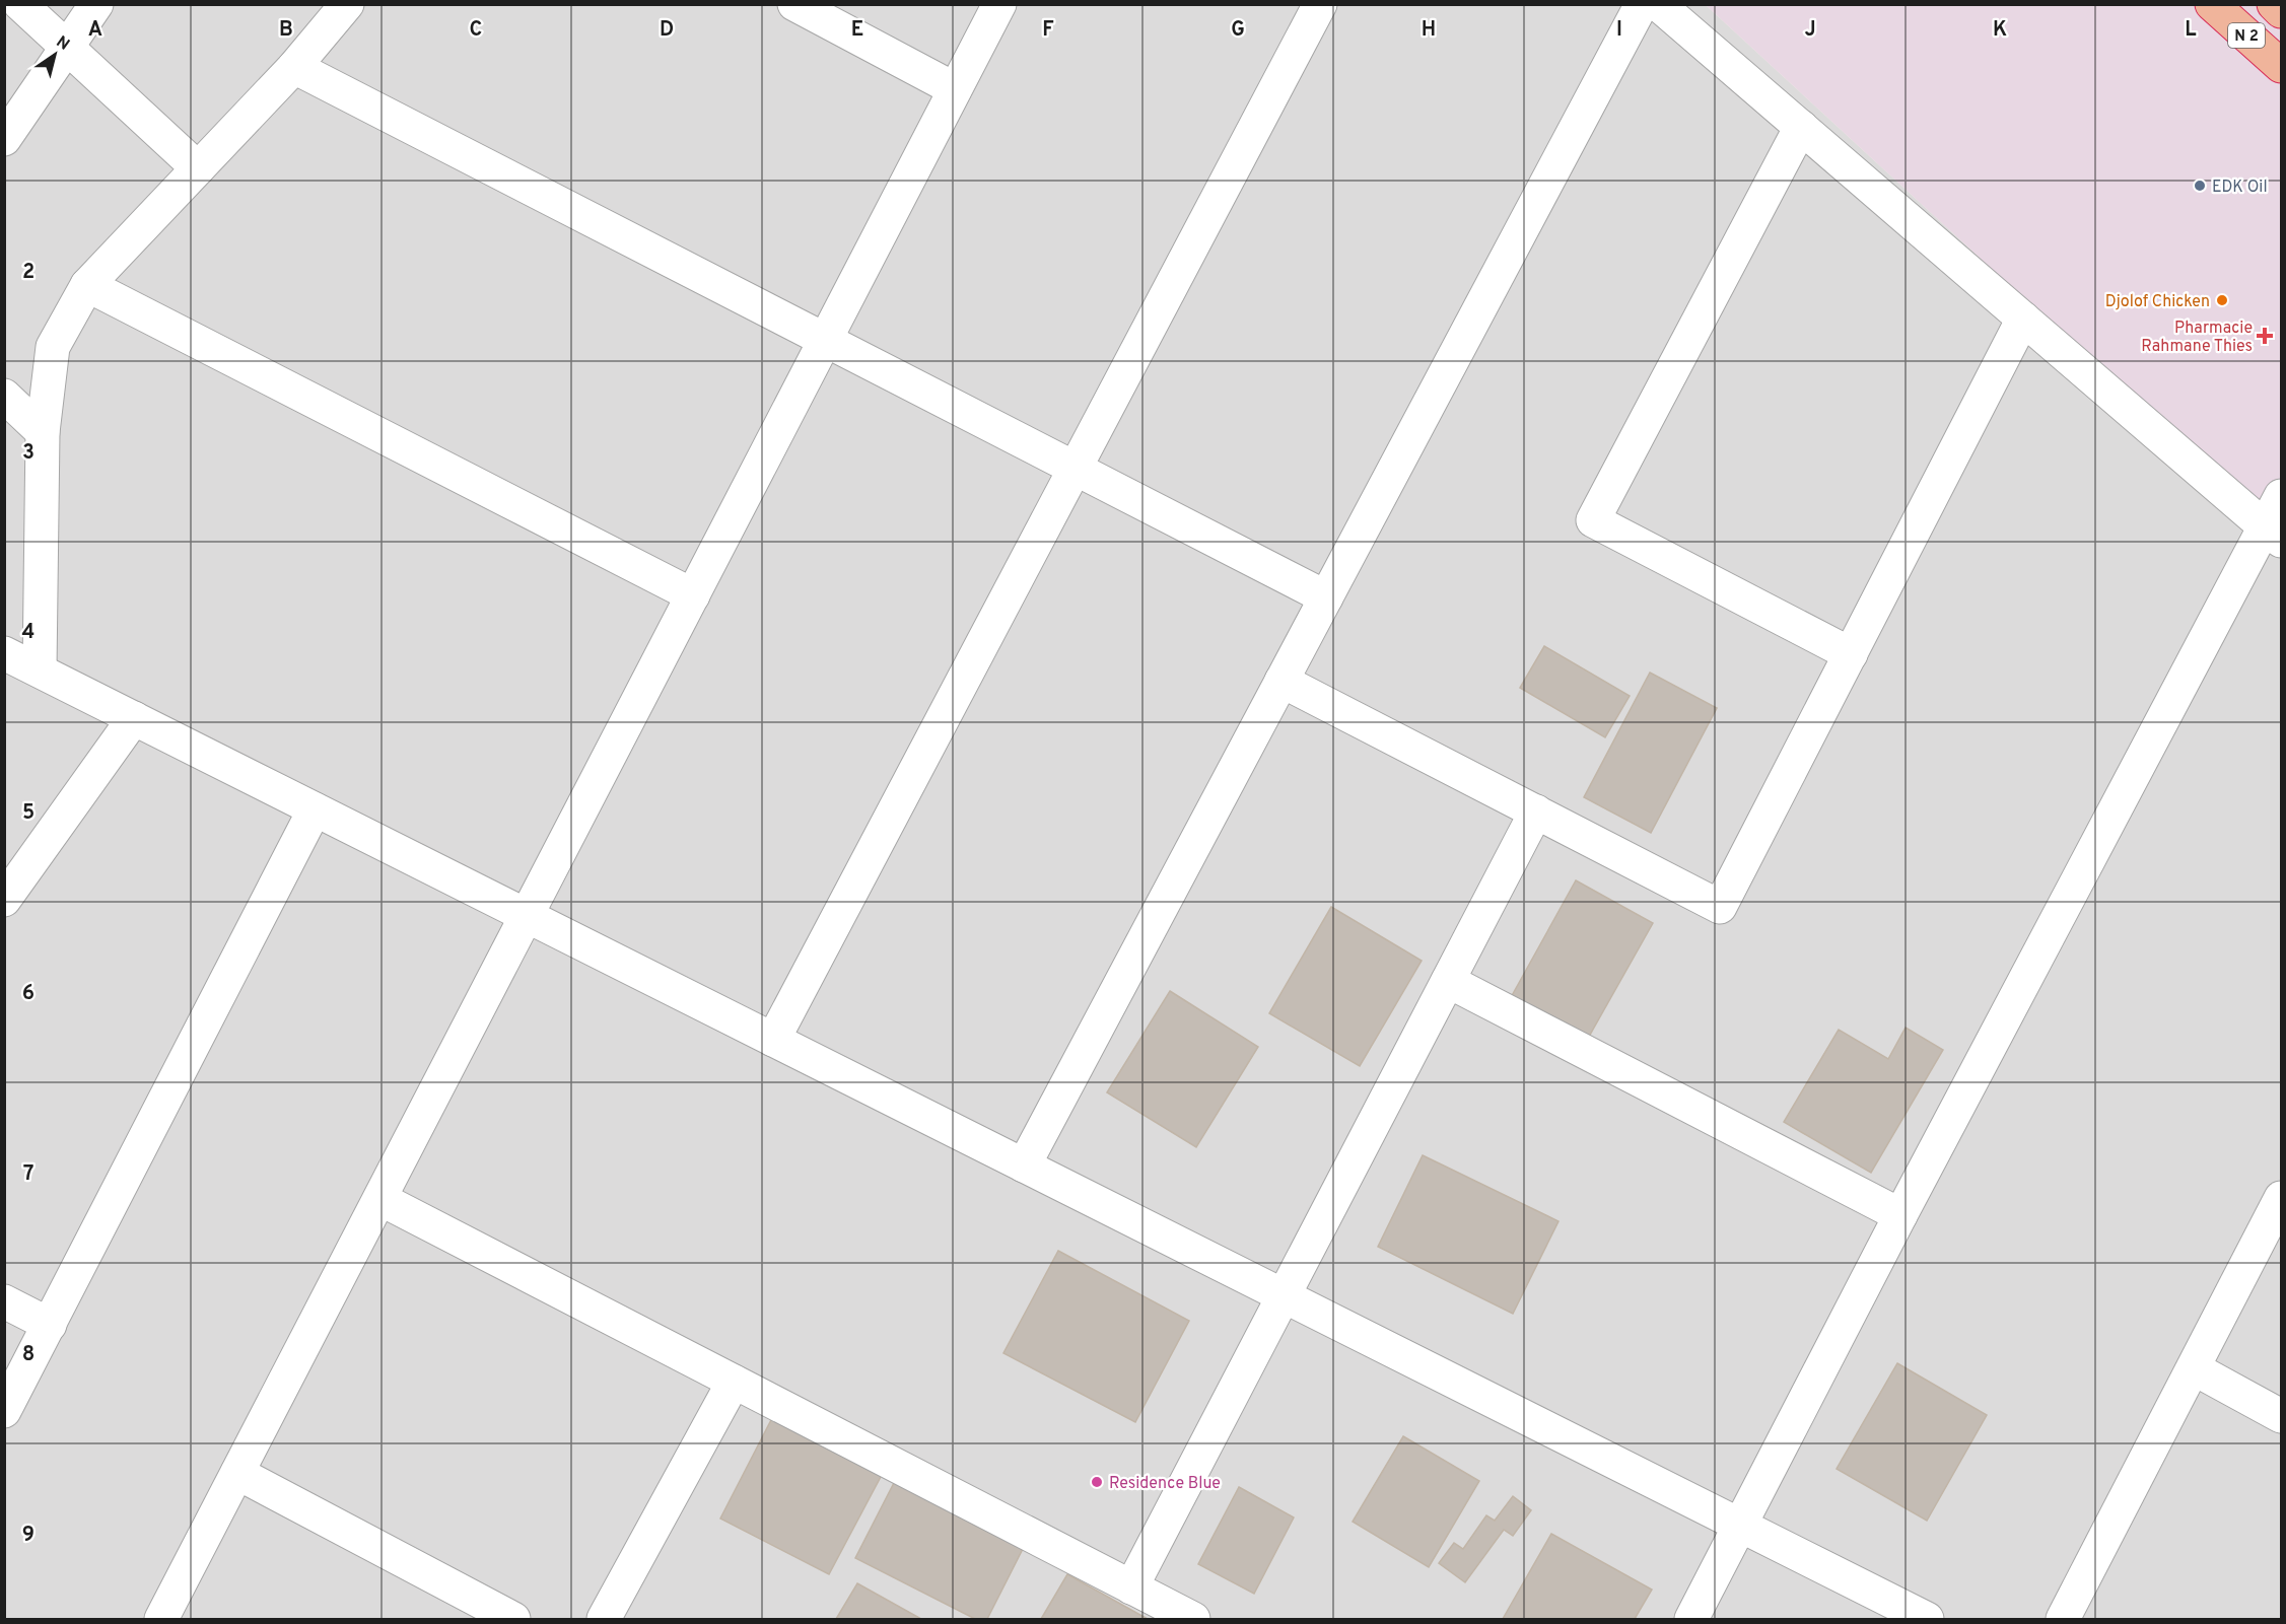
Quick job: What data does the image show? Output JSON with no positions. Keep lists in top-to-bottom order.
{
  "streets": {
    "highway": ["N 2"]
  },
  "places": {
    "other": ["EDK Oil", "Djolof Chicken", "Residence Blue"],
    "health": ["Pharmacie Rahmane Thies"]
  },
  "north": "top right",
  "grid": {
    "columns": [
      "A",
      "B",
      "C",
      "D",
      "E",
      "F",
      "G",
      "H",
      "I",
      "J",
      "K",
      "L"
    ],
    "rows": [
      "2",
      "3",
      "4",
      "5",
      "6",
      "7",
      "8",
      "9"
    ]
  }
}
